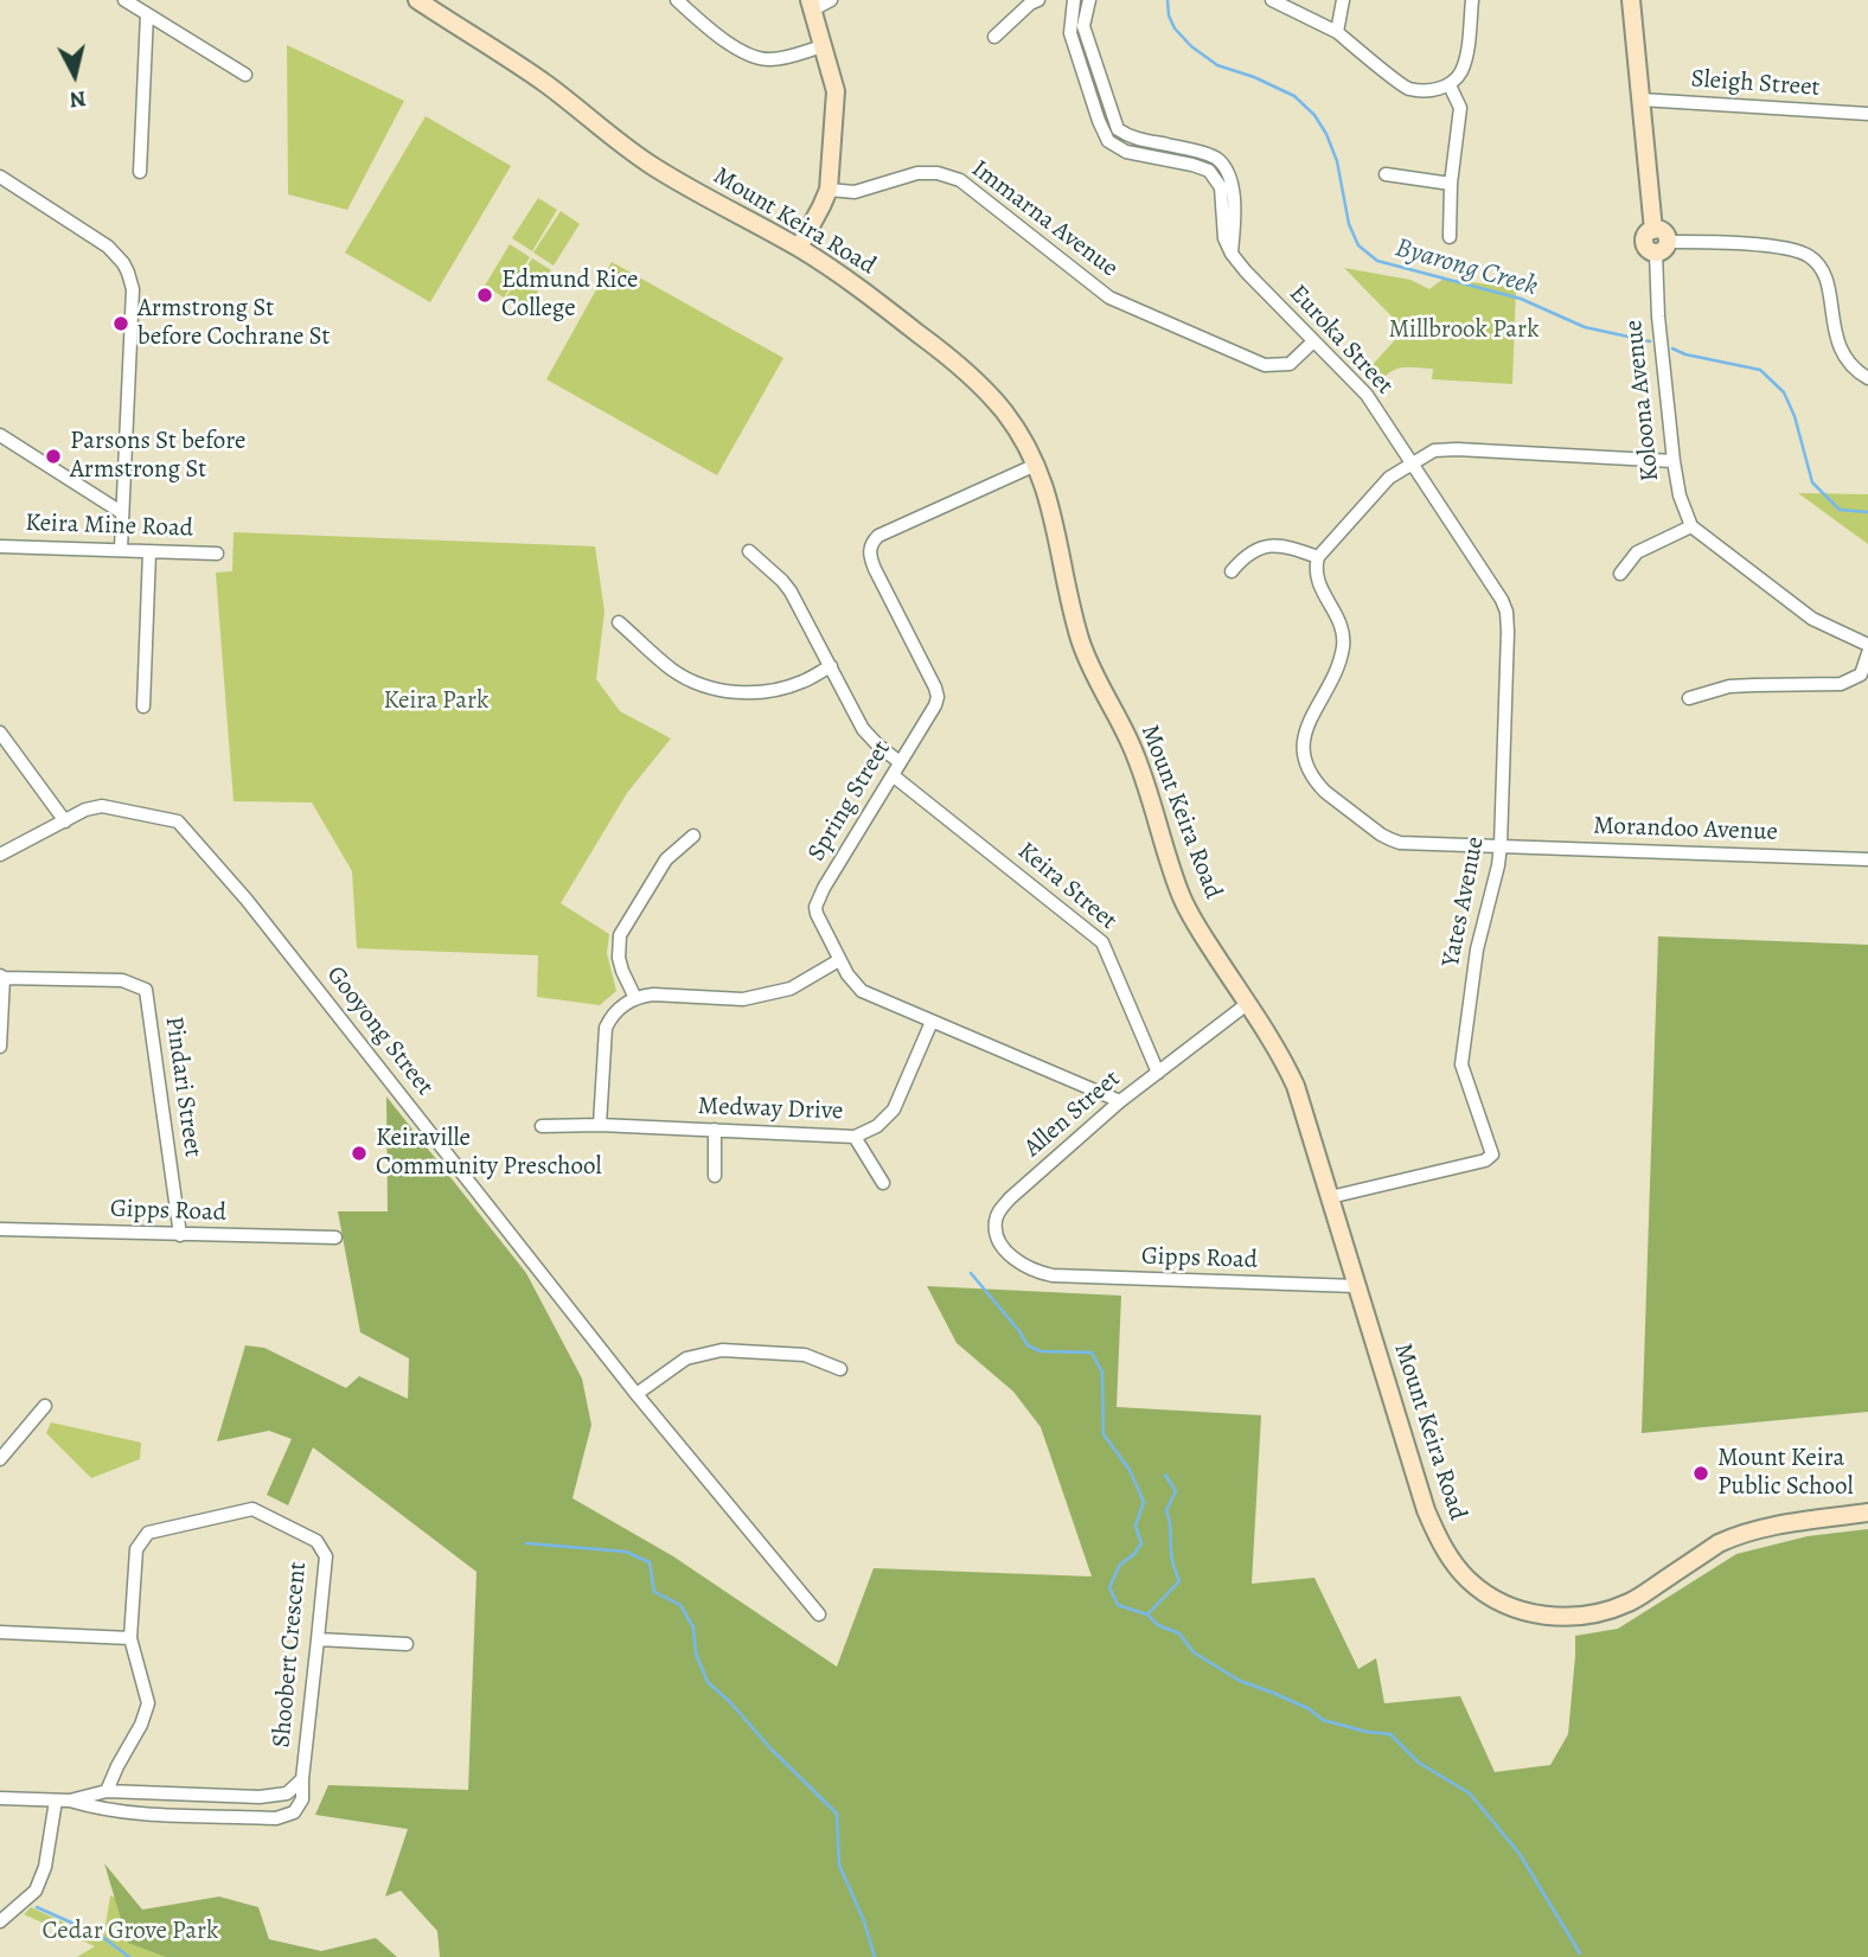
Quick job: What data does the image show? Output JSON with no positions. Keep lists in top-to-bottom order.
{
  "streets": {
    "main road": ["Mount Keira Road"],
    "street": [
      "Sleigh Street",
      "Immarna Avenue",
      "Euroka Street",
      "Koloona Avenue",
      "Keira Mine Road",
      "Spring Street",
      "Morandoo Avenue",
      "Keira Street",
      "Yates Avenue",
      "Gooyong Street",
      "Pindari Street",
      "Medway Drive",
      "Allen Street",
      "Gipps Road",
      "Shoobert Crescent"
    ]
  },
  "crossings": [
    ["Immarna Avenue", "Euroka Street"],
    ["Mount Keira Road", "Spring Street"],
    ["Mount Keira Road", "Yates Avenue"],
    ["Mount Keira Road", "Allen Street"],
    ["Mount Keira Road", "Gipps Road"],
    ["Euroka Street", "Yates Avenue"],
    ["Spring Street", "Keira Street"],
    ["Spring Street", "Medway Drive"],
    ["Spring Street", "Allen Street"],
    ["Morandoo Avenue", "Yates Avenue"],
    ["Keira Street", "Allen Street"],
    ["Pindari Street", "Gipps Road"],
    ["Allen Street", "Gipps Road"]
  ],
  "water": ["Byarong Creek"],
  "parks": ["Millbrook Park", "Keira Park", "Cedar Grove Park"],
  "places": [
    "Edmund Rice College",
    "Armstrong St before Cochrane St",
    "Parsons St before Armstrong St",
    "Keiraville Community Preschool",
    "Mount Keira Public School"
  ],
  "north": "bottom"
}
